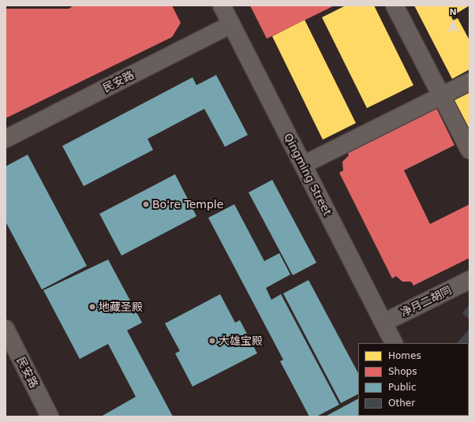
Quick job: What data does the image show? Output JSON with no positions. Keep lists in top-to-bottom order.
{
  "streets": {
    "street": ["民安路", "Qingming Street", "净月二胡同"]
  },
  "crossings": [
    ["民安路", "Qingming Street"],
    ["Qingming Street", "净月二胡同"]
  ],
  "places": ["Bo're Temple", "地藏圣殿", "大雄宝殿"],
  "legend": [
    "Homes",
    "Shops",
    "Public",
    "Other"
  ],
  "north": "top"
}
